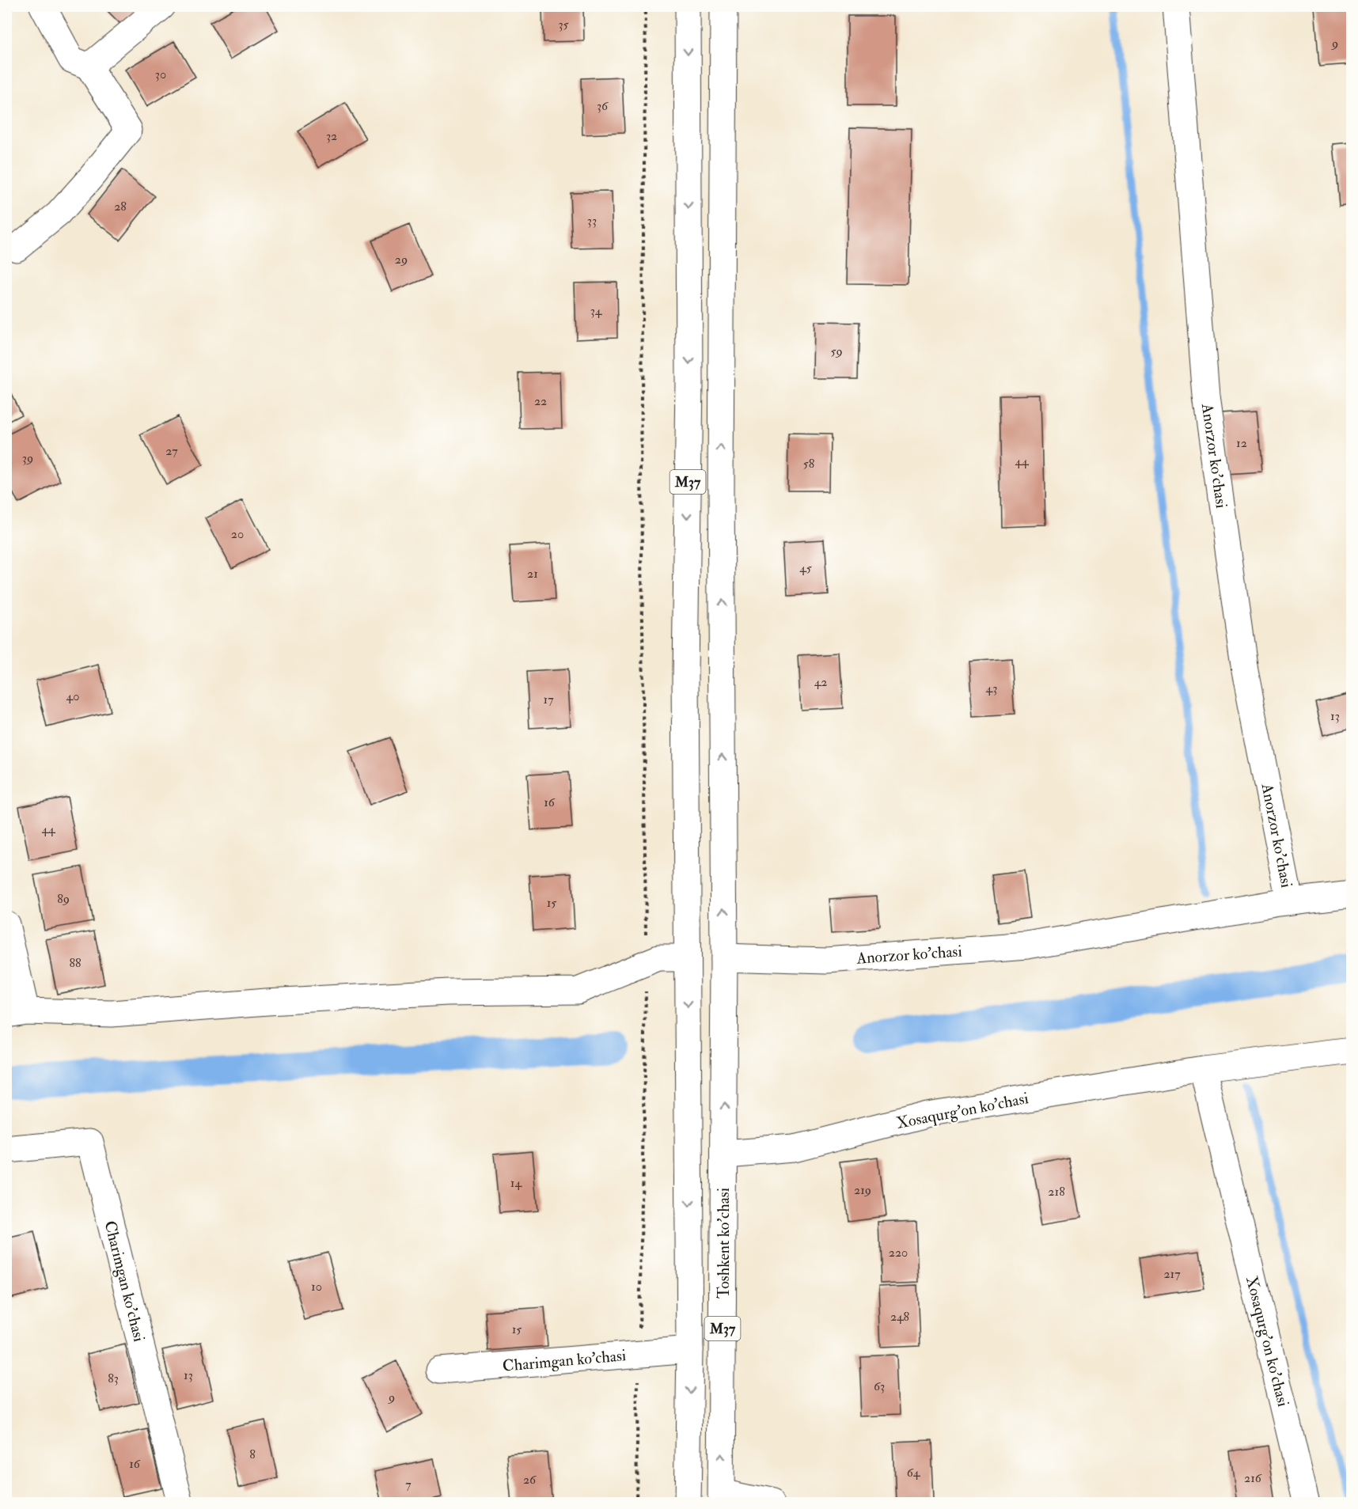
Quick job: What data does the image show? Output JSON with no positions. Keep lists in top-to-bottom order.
{
  "streets": {
    "main road": [
      "Anorzor ko'chasi",
      "M37",
      "Xosaqurg'on ko'chasi",
      "Toshkent ko'chasi",
      "Charimgan ko'chasi"
    ]
  },
  "crossings": [
    ["Anorzor ko'chasi", "M37"],
    ["M37", "Xosaqurg'on ko'chasi"],
    ["M37", "Toshkent ko'chasi"],
    ["M37", "Charimgan ko'chasi"],
    ["Xosaqurg'on ko'chasi", "Toshkent ko'chasi"]
  ],
  "house_numbers": [
    "35",
    "9",
    "30",
    "36",
    "32",
    "28",
    "33",
    "29",
    "34",
    "59",
    "22",
    "12",
    "27",
    "39",
    "44",
    "58",
    "20",
    "45",
    "21",
    "42",
    "43",
    "40",
    "17",
    "13",
    "16",
    "44",
    "89",
    "15",
    "88",
    "14",
    "219",
    "218",
    "220",
    "217",
    "10",
    "248",
    "15",
    "13",
    "83",
    "63",
    "9",
    "8",
    "16",
    "64",
    "216",
    "26",
    "7"
  ]
}
